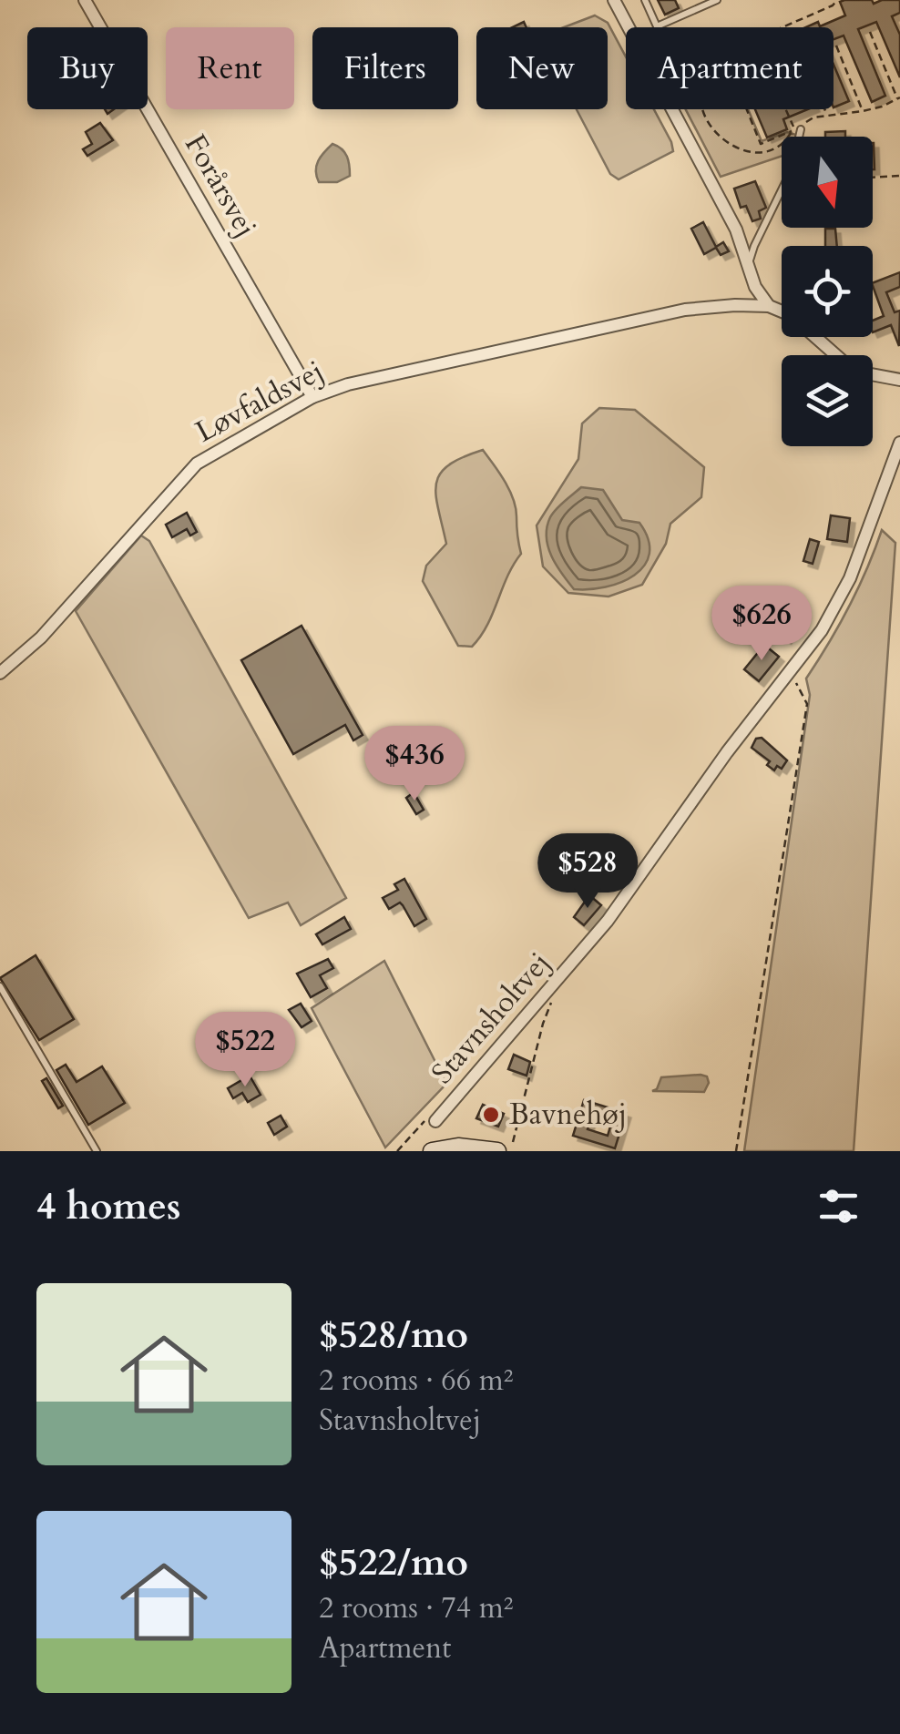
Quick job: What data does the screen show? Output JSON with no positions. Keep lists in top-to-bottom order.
{
  "streets": {
    "street": ["Forårsvej", "Løvfaldsvej", "Stavnsholtvej"]
  },
  "crossings": [
    ["Forårsvej", "Løvfaldsvej"]
  ],
  "places": ["Bavnehøj"],
  "north": "bottom",
  "page": {
    "chip": [
      "Buy",
      "Rent",
      "Filters",
      "New",
      "Apartment"
    ],
    "price": [
      "$626",
      "$436",
      "$528",
      "$522"
    ],
    "heading": "4 homes",
    "list": [
      {
        "name": "$528/mo",
        "note": "2 rooms · 66 m² · Stavnsholtvej"
      },
      {
        "name": "$522/mo",
        "note": "2 rooms · 74 m² · Apartment"
      }
    ]
  }
}
